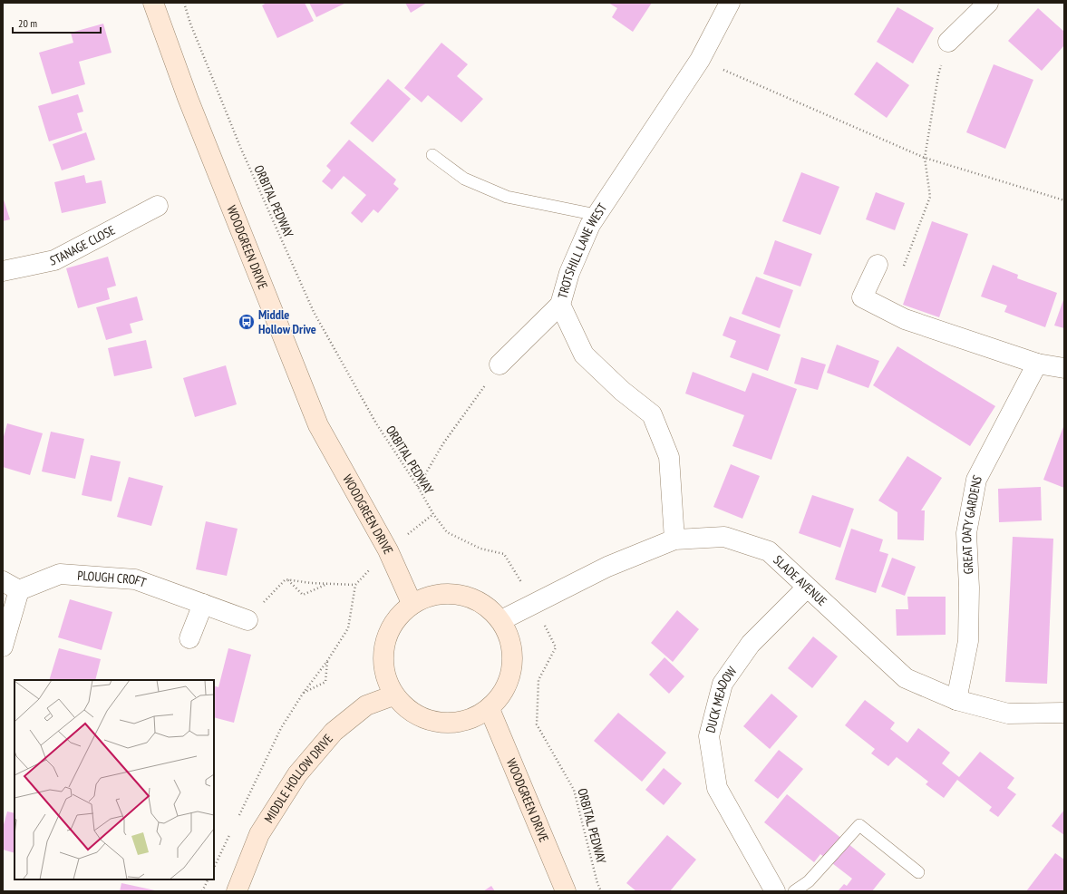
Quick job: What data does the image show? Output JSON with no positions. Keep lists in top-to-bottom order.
{
  "streets": {
    "main road": ["WOODGREEN DRIVE", "MIDDLE HOLLOW DRIVE"],
    "street": [
      "STANAGE CLOSE",
      "TROTSHILL LANE WEST",
      "GREAT OATY GARDENS",
      "PLOUGH CROFT",
      "SLADE AVENUE",
      "DUCK MEADOW"
    ],
    "path": ["ORBITAL PEDWAY"]
  },
  "crossings": [
    ["ORBITAL PEDWAY", "SLADE AVENUE"],
    ["TROTSHILL LANE WEST", "SLADE AVENUE"],
    ["GREAT OATY GARDENS", "SLADE AVENUE"],
    ["SLADE AVENUE", "DUCK MEADOW"]
  ],
  "places": {
    "bus stop": ["Middle Hollow Drive"]
  },
  "scale_bar": "20 m"
}
